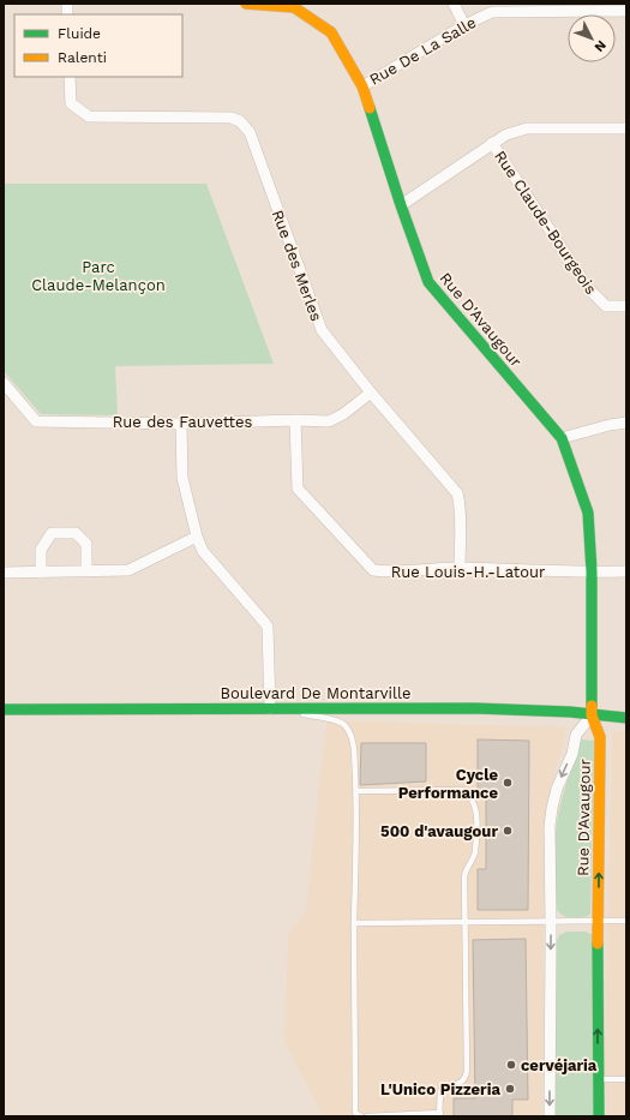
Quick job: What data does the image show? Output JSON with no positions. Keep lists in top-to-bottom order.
{
  "streets": {
    "street": [
      "Rue De La Salle",
      "Rue Claude-Bourgeois",
      "Rue des Merles",
      "Rue D'Avaugour",
      "Rue des Fauvettes",
      "Rue Louis-H.-Latour",
      "Boulevard De Montarville"
    ]
  },
  "crossings": [
    ["Rue De La Salle", "Rue D'Avaugour"],
    ["Rue des Merles", "Rue des Fauvettes"],
    ["Rue des Merles", "Rue Louis-H.-Latour"],
    ["Rue D'Avaugour", "Rue Louis-H.-Latour"],
    ["Rue D'Avaugour", "Boulevard De Montarville"],
    ["Rue des Fauvettes", "Rue Louis-H.-Latour"]
  ],
  "parks": ["Parc Claude-Melançon"],
  "places": [
    "Cycle Performance",
    "500 d'avaugour",
    "cervéjaria",
    "L'Unico Pizzeria"
  ],
  "legend": ["Fluide", "Ralenti"],
  "north": "bottom right"
}
